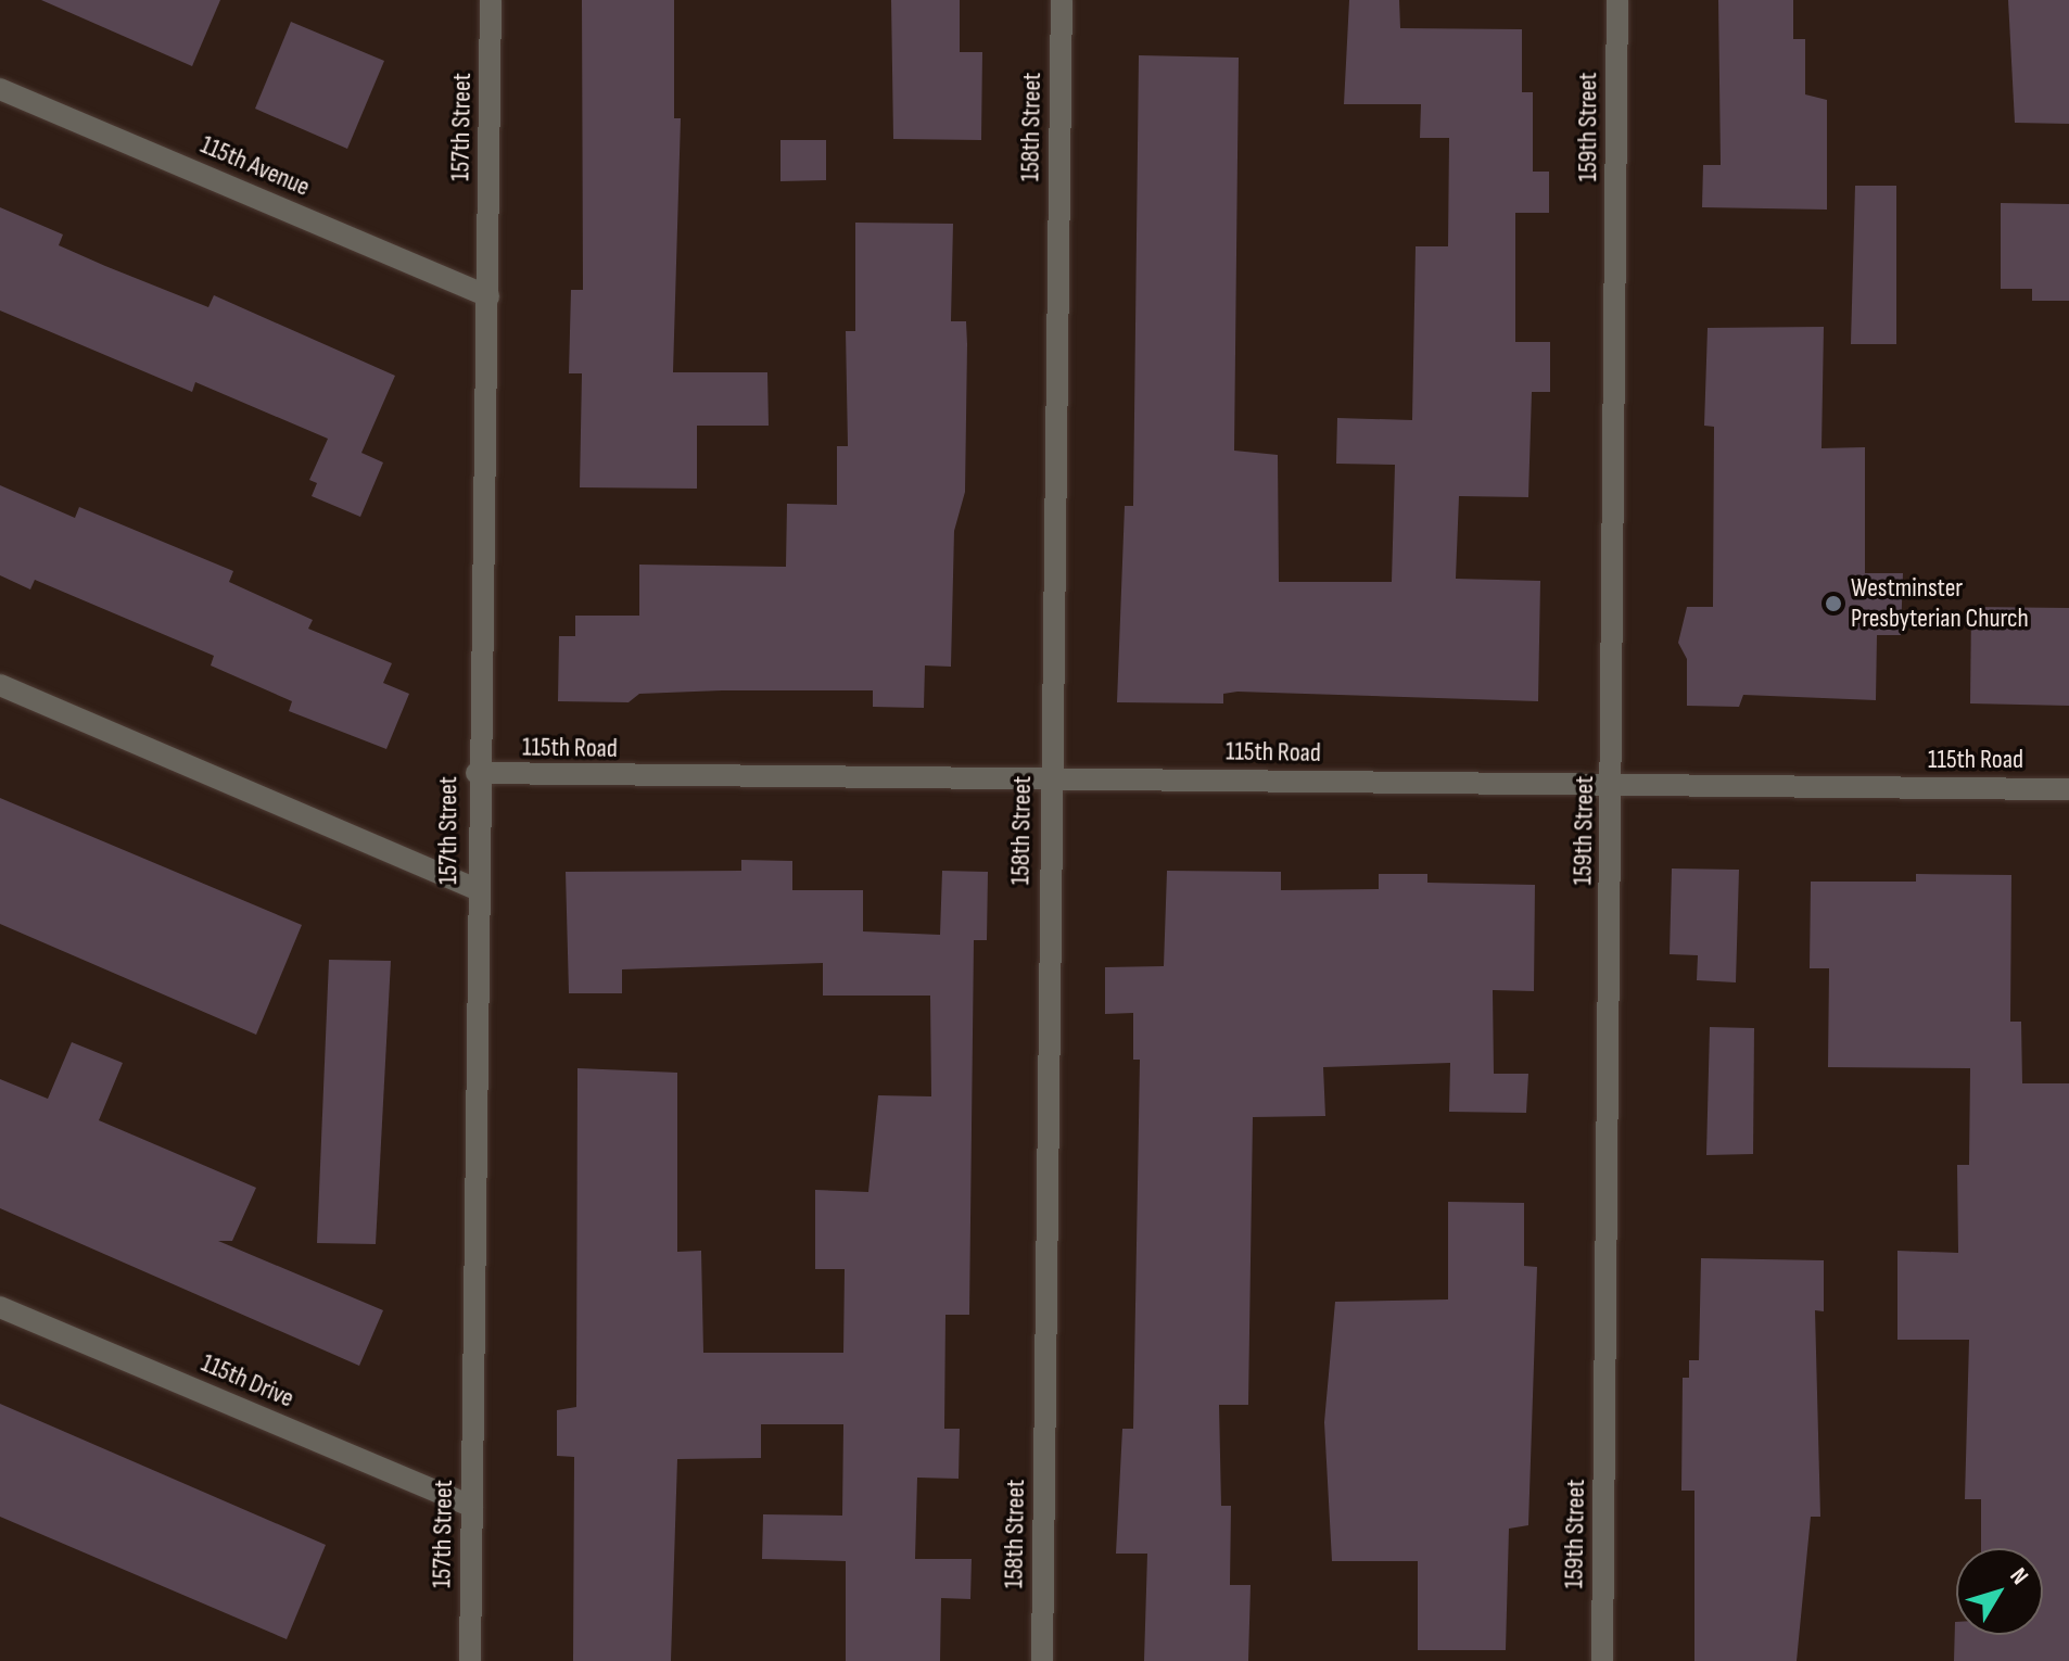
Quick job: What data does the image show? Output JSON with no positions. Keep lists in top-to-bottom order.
{
  "streets": {
    "street": [
      "157th Street",
      "158th Street",
      "159th Street",
      "115th Avenue",
      "115th Road",
      "115th Drive"
    ]
  },
  "crossings": [
    ["157th Street", "115th Avenue"],
    ["157th Street", "115th Road"],
    ["157th Street", "115th Drive"],
    ["158th Street", "115th Road"],
    ["159th Street", "115th Road"]
  ],
  "places": ["Westminster Presbyterian Church"],
  "north": "top right"
}
